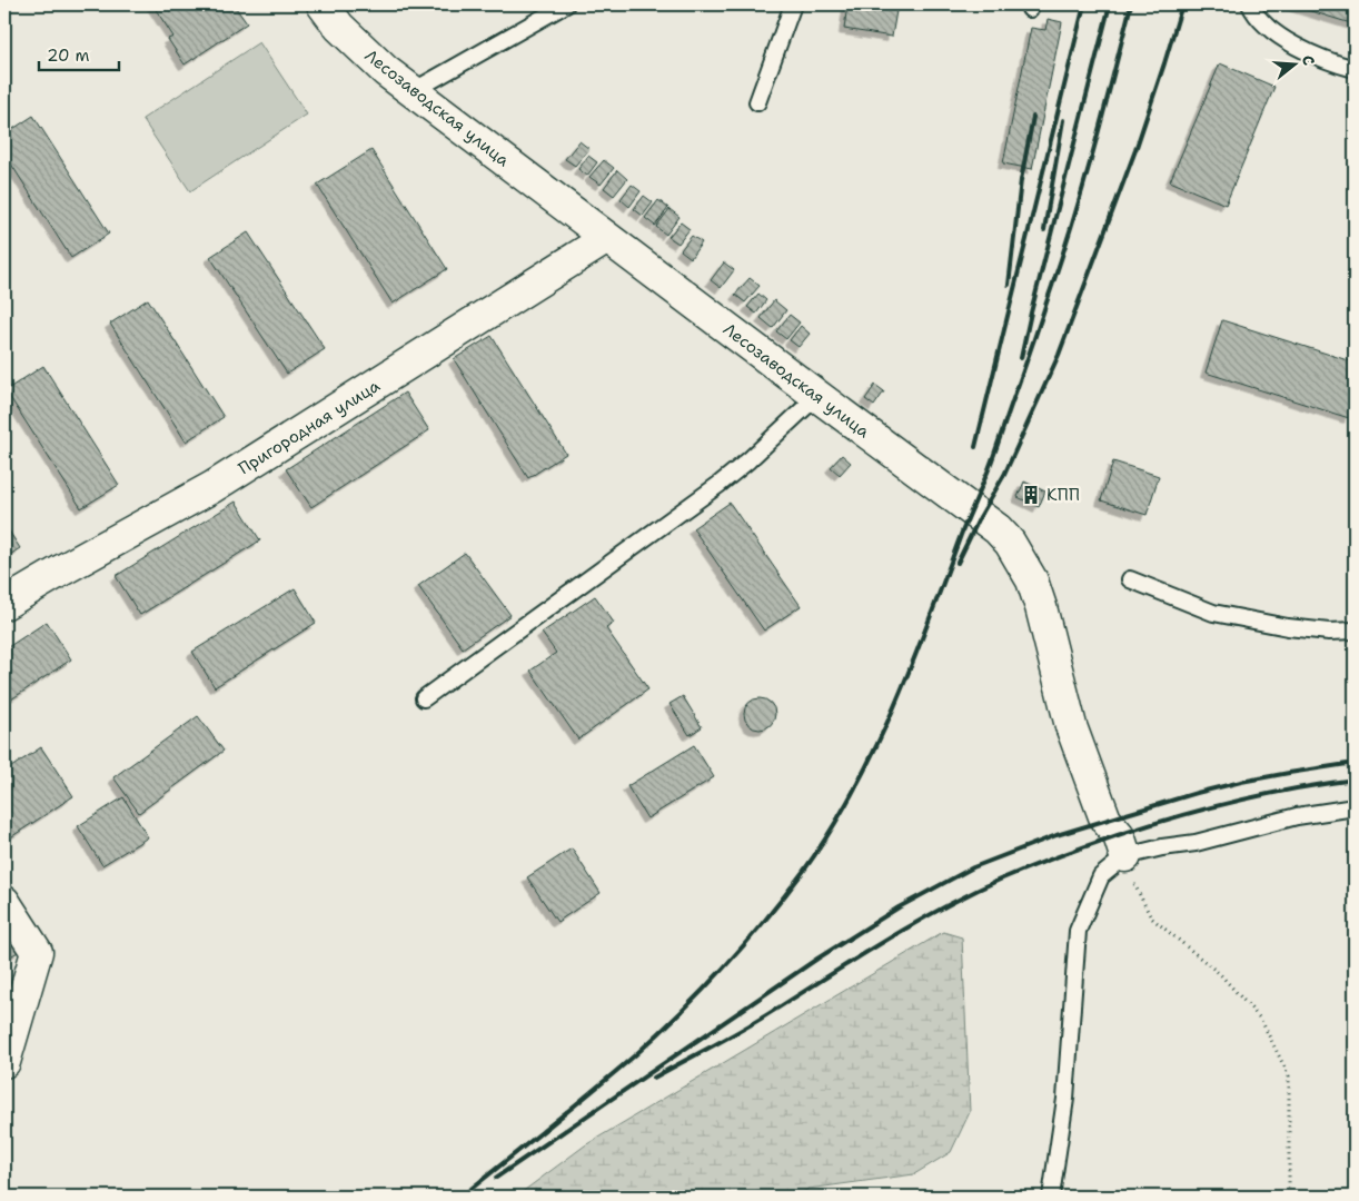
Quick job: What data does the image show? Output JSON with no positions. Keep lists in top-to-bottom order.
{
  "streets": {
    "street": ["Лесозаводская улица", "Пригородная улица"]
  },
  "crossings": [
    ["Лесозаводская улица", "Пригородная улица"]
  ],
  "places": {
    "building": ["КПП"]
  },
  "scale_bar": "20 m",
  "north": "right"
}
